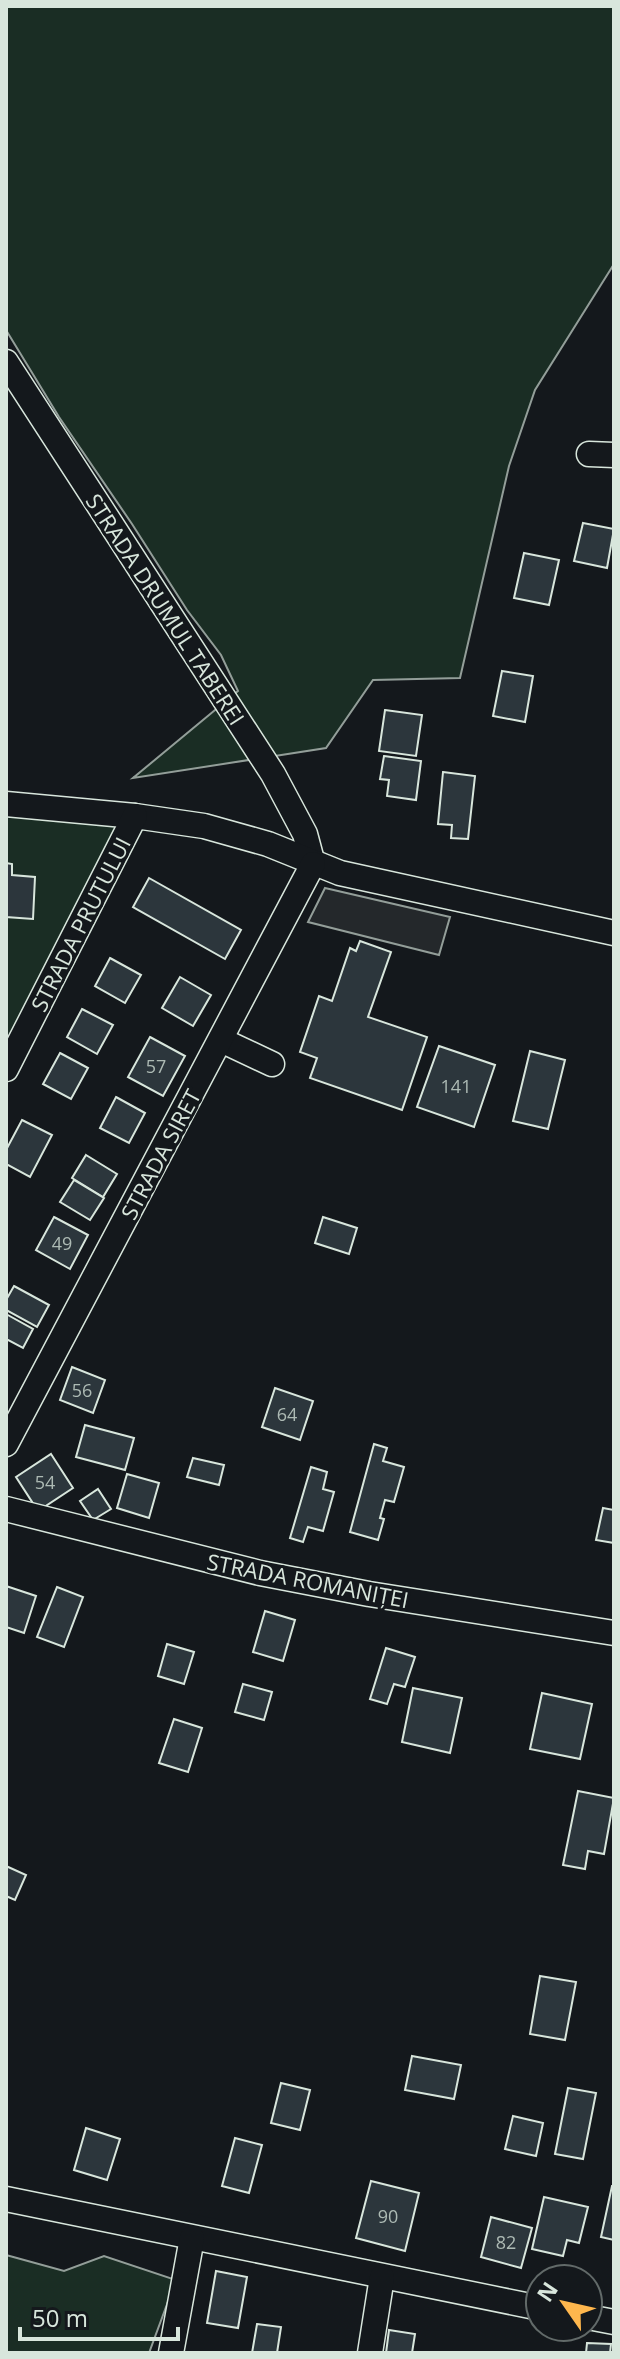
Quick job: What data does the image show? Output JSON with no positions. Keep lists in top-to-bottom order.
{
  "streets": {
    "street": [
      "STRADA DRUMUL TABEREI",
      "STRADA PRUTULUI",
      "STRADA SIRET",
      "STRADA ROMANIȚEI"
    ]
  },
  "crossings": [
    ["STRADA DRUMUL TABEREI", "STRADA PRUTULUI"],
    ["STRADA DRUMUL TABEREI", "STRADA SIRET"],
    ["STRADA PRUTULUI", "STRADA SIRET"]
  ],
  "house_numbers": [
    "57",
    "141",
    "49",
    "56",
    "64",
    "54",
    "90",
    "82"
  ],
  "scale_bar": "50 m",
  "north": "top left"
}
